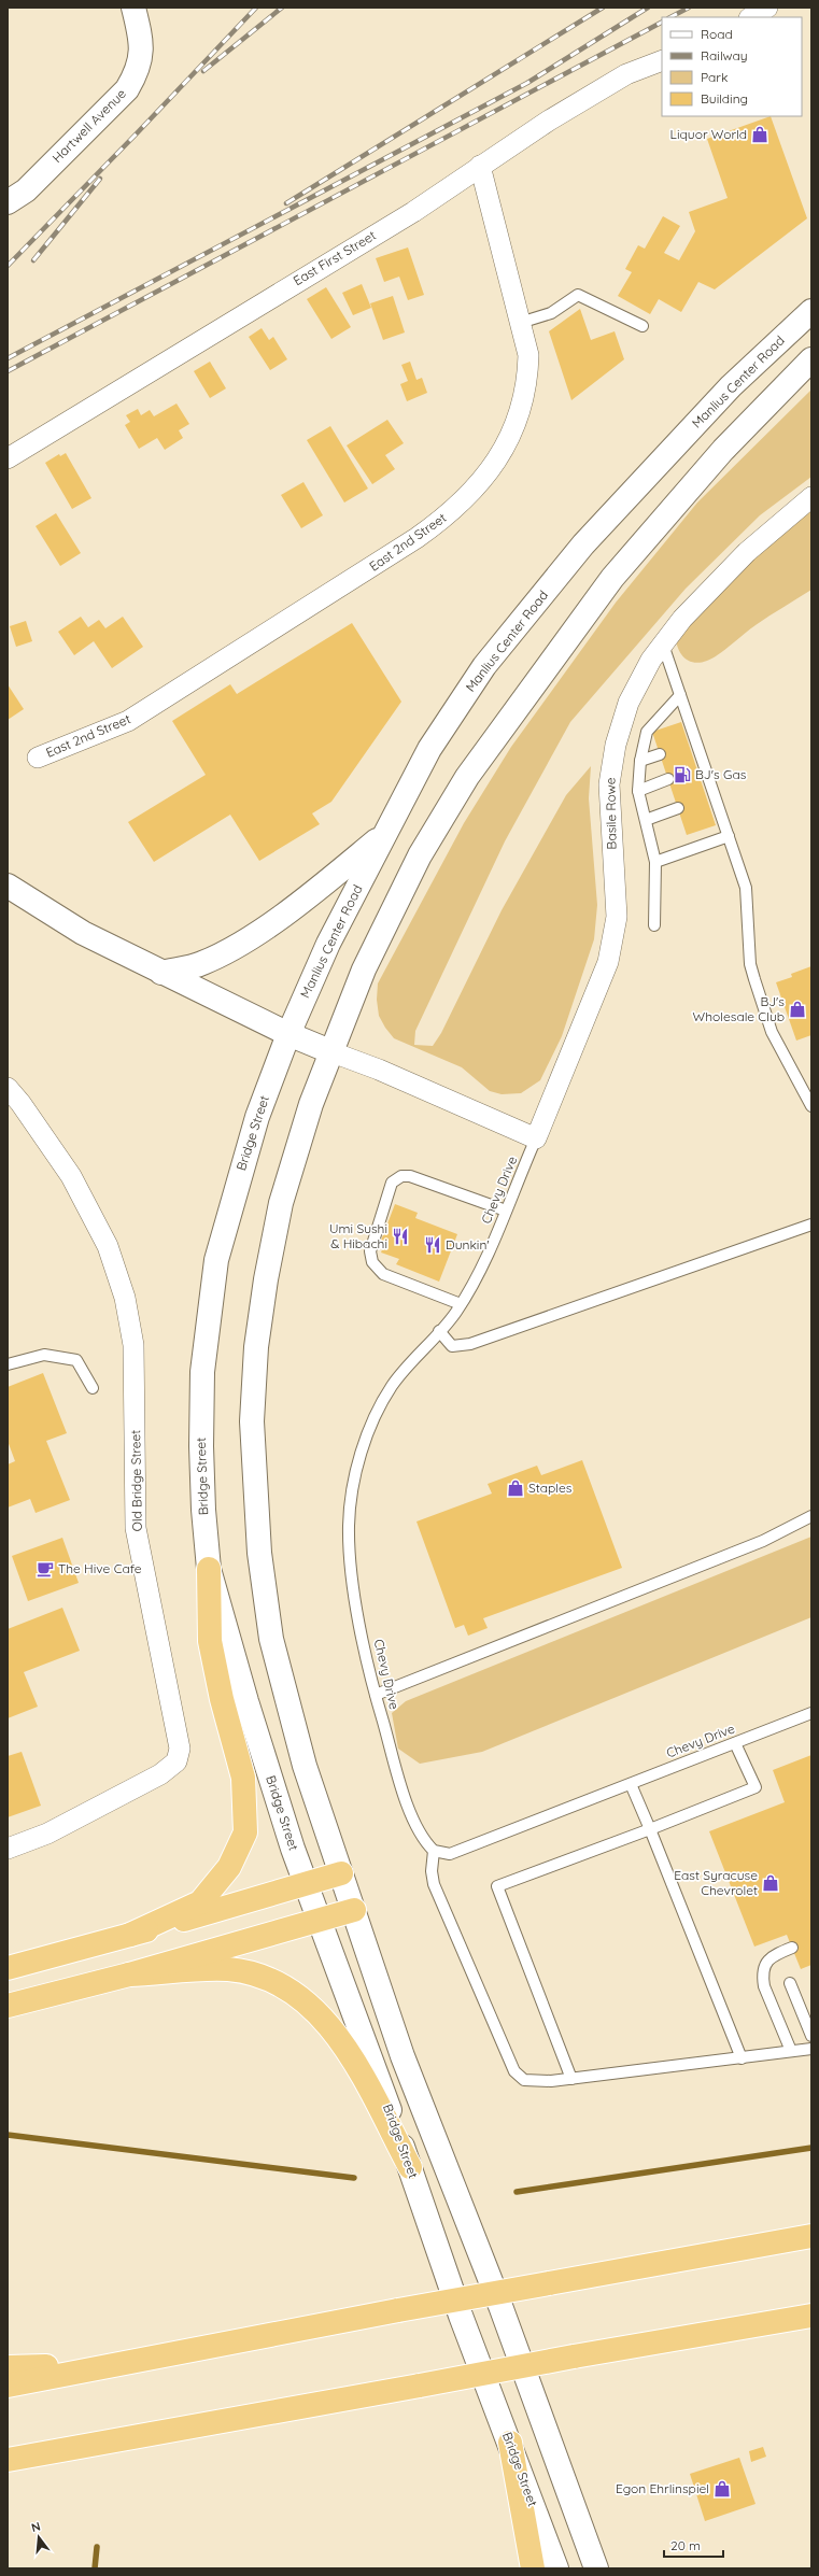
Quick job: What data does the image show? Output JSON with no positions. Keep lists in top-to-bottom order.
{
  "streets": {
    "main road": ["Hartwell Avenue", "Manlius Center Road", "Bridge Street"],
    "street": [
      "East First Street",
      "East 2nd Street",
      "Basile Rowe",
      "Old Bridge Street"
    ],
    "lane": ["Chevy Drive"]
  },
  "crossings": [
    ["East First Street", "East 2nd Street"],
    ["Manlius Center Road", "Bridge Street"],
    ["Basile Rowe", "Chevy Drive"]
  ],
  "places": {
    "shop": [
      "Liquor World",
      "BJ's Wholesale Club",
      "Staples",
      "East Syracuse Chevrolet",
      "Egon Ehrlinspiel"
    ],
    "fuel station": ["BJ's Gas"],
    "restaurant": ["Umi Sushi & Hibachi", "Dunkin'"],
    "cafe": ["The Hive Cafe"]
  },
  "legend": [
    "Road",
    "Railway",
    "Park",
    "Building"
  ],
  "scale_bar": "20 m",
  "north": "top"
}
